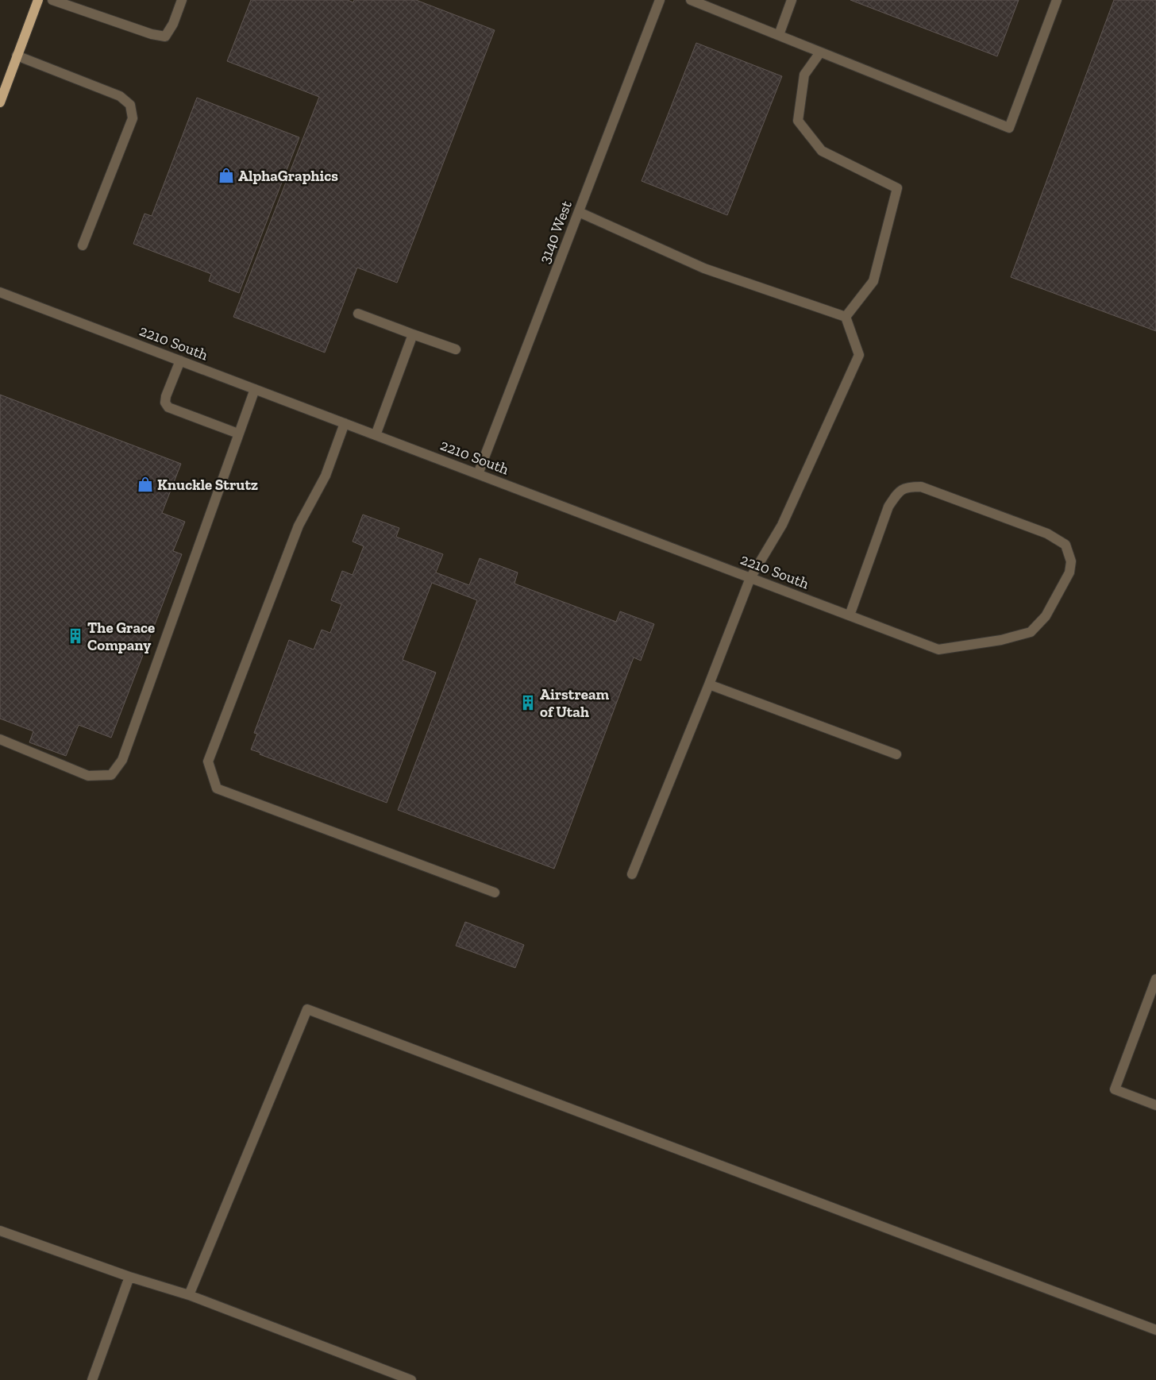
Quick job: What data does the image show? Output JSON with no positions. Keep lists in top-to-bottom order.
{
  "streets": {
    "street": ["3140 West", "2210 South"]
  },
  "crossings": [
    ["3140 West", "2210 South"]
  ],
  "places": {
    "shop": ["AlphaGraphics", "Knuckle Strutz"],
    "building": ["The Grace Company", "Airstream of Utah"]
  }
}
